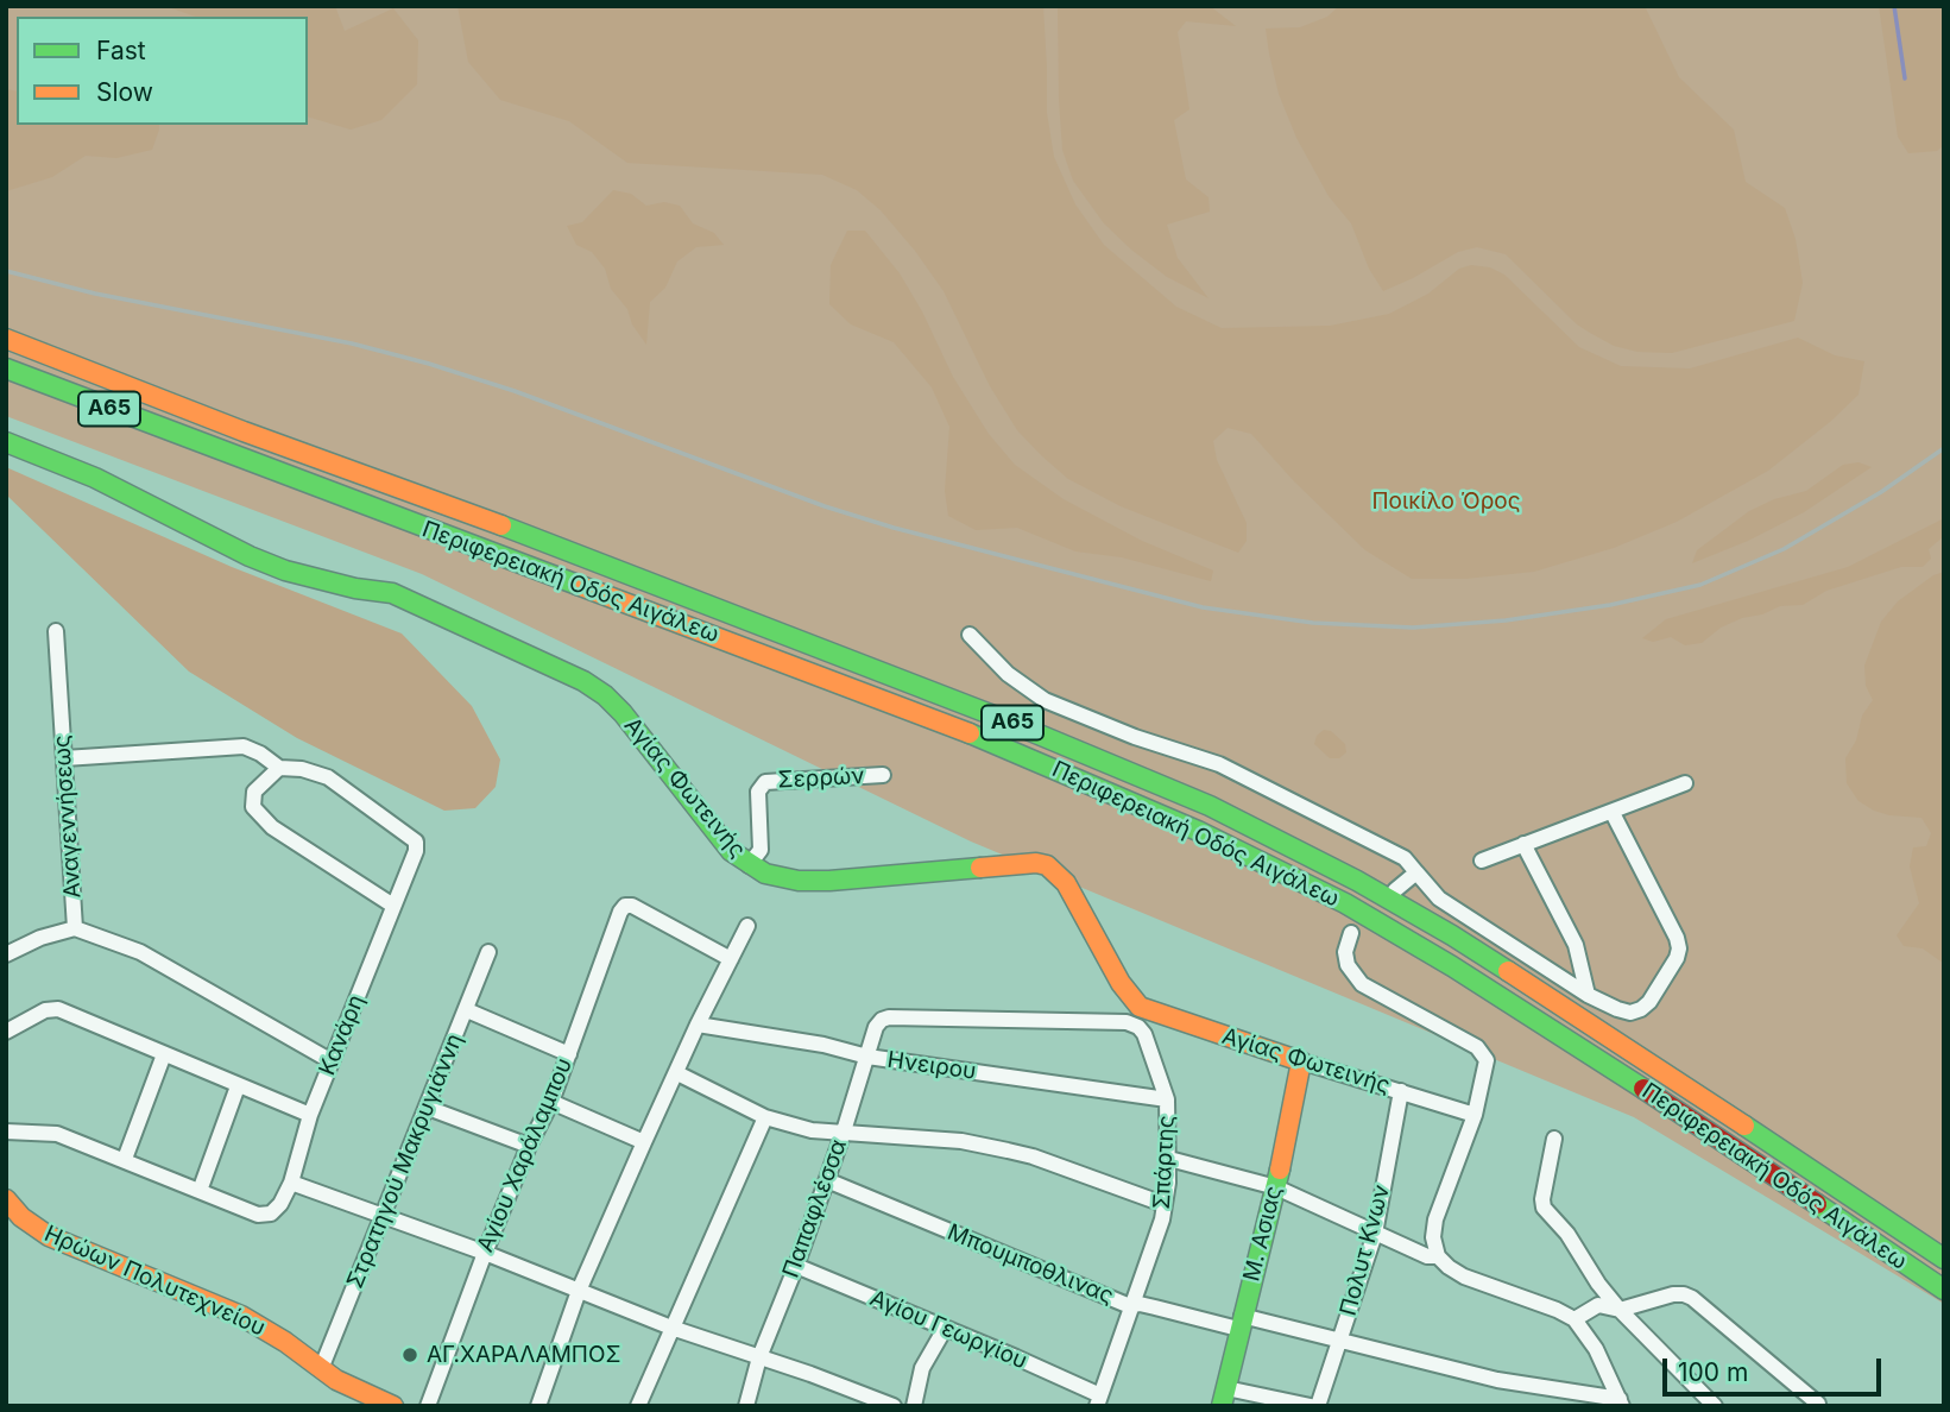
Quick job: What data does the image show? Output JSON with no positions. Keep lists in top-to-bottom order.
{
  "streets": {
    "main road": [
      "Α65",
      "Περιφερειακή Οδός Αιγάλεω",
      "Αγίας Φωτεινής",
      "Μ. Ασιας",
      "Ηρώων Πολυτεχνείου"
    ],
    "street": [
      "Σερρών",
      "Αναγεννήσεως",
      "Κανάρη",
      "Ηνειρου",
      "Αγίου Χαράλαμπου",
      "Στρατηγού Μακρυγιάννη",
      "Σπάρτης",
      "Παπαφλέσσα",
      "Πολυτ Κνων",
      "Μπουμποθλινας",
      "Αγίου Γεωργίου"
    ]
  },
  "crossings": [
    ["Σερρών", "Αγίας Φωτεινής"],
    ["Αγίας Φωτεινής", "Μ. Ασιας"],
    ["Αγίας Φωτεινής", "Πολυτ Κνων"],
    ["Ηνειρου", "Σπάρτης"],
    ["Ηνειρου", "Παπαφλέσσα"],
    ["Στρατηγού Μακρυγιάννη", "Ηρώων Πολυτεχνείου"],
    ["Σπάρτης", "Παπαφλέσσα"],
    ["Σπάρτης", "Μπουμποθλινας"],
    ["Σπάρτης", "Αγίου Γεωργίου"],
    ["Παπαφλέσσα", "Μπουμποθλινας"],
    ["Παπαφλέσσα", "Αγίου Γεωργίου"],
    ["Μ. Ασιας", "Μπουμποθλινας"],
    ["Πολυτ Κνων", "Μπουμποθλινας"]
  ],
  "parks": ["Ποικίλο Όρος"],
  "places": ["ΑΓ.ΧΑΡΑΛΑΜΠΟΣ"],
  "legend": ["Fast", "Slow"],
  "scale_bar": "100 m"
}
